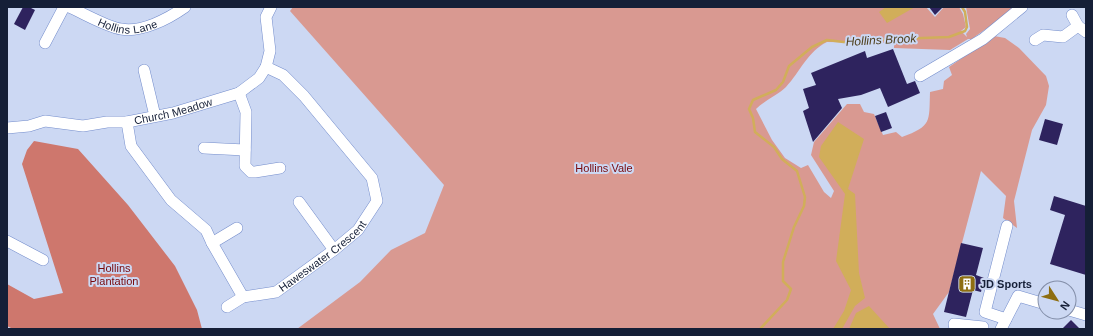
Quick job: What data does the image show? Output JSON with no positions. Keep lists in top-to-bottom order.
{
  "streets": {
    "street": ["Hollins Lane", "Church Meadow", "Haweswater Crescent"]
  },
  "crossings": [
    ["Church Meadow", "Haweswater Crescent"]
  ],
  "water": ["Hollins Brook"],
  "parks": ["Hollins Vale", "Hollins Plantation"],
  "places": {
    "building": ["JD Sports"]
  },
  "north": "bottom right"
}
